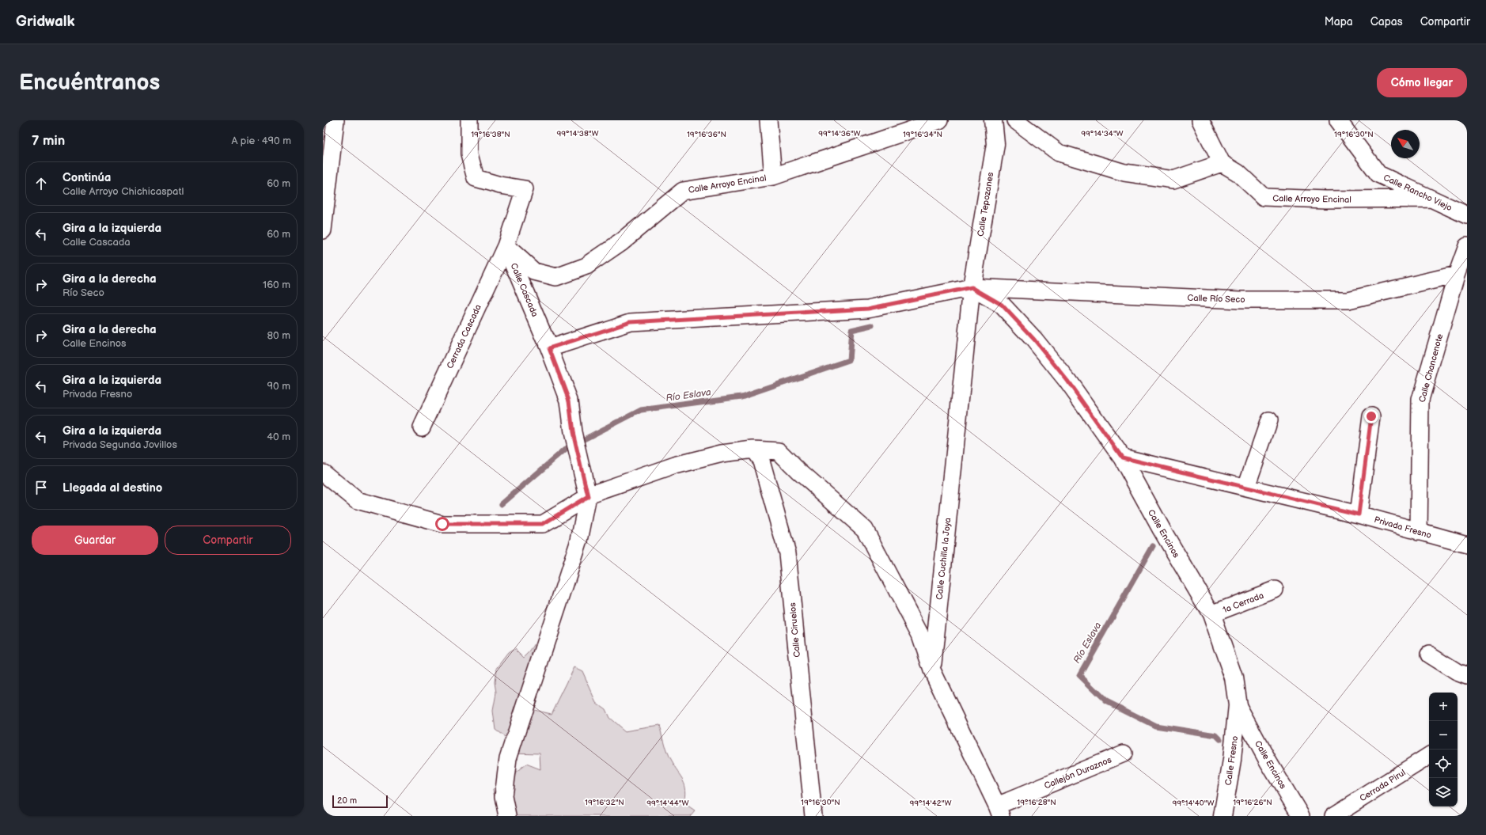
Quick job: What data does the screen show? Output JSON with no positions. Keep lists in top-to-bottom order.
{
  "streets": {
    "street": [
      "Calle Arroyo Encinal",
      "Calle Rancho Viejo",
      "Calle Tepozanes",
      "Calle Cascada",
      "Calle Río Seco",
      "Cerrada Cascada",
      "Calle Chancenote",
      "Privada Fresno",
      "Calle Encinos",
      "Calle Cuchilla la Joya",
      "1a Cerrada",
      "Calle Ciruelos",
      "Calle Fresno",
      "Callejón Duraznos",
      "Cerrada Pirul"
    ]
  },
  "crossings": [
    ["Calle Arroyo Encinal", "Calle Rancho Viejo"],
    ["Calle Arroyo Encinal", "Calle Cascada"],
    ["Calle Arroyo Encinal", "Cerrada Cascada"],
    ["Calle Tepozanes", "Calle Río Seco"],
    ["Calle Tepozanes", "Calle Encinos"],
    ["Calle Tepozanes", "Calle Cuchilla la Joya"],
    ["Calle Cascada", "Calle Río Seco"],
    ["Calle Cascada", "Cerrada Cascada"],
    ["Calle Río Seco", "Calle Chancenote"],
    ["Calle Río Seco", "Calle Encinos"],
    ["Calle Río Seco", "Calle Cuchilla la Joya"],
    ["Calle Chancenote", "Privada Fresno"],
    ["Privada Fresno", "Calle Encinos"],
    ["Calle Encinos", "Calle Cuchilla la Joya"],
    ["Calle Encinos", "1a Cerrada"],
    ["Calle Encinos", "Calle Fresno"]
  ],
  "water": ["Río Eslava"],
  "scale_bar": "20 m",
  "north": "top left",
  "page": {
    "header": "Gridwalk",
    "nav": ["Mapa", "Capas", "Compartir"],
    "buttons": [
      "Cómo llegar",
      ["Guardar", "Compartir"]
    ],
    "title": "Encuéntranos",
    "heading": ["7 min", "A pie · 490 m"],
    "list": [
      ["Continúa", "Calle Arroyo Chichicaspatl", "60 m"],
      ["Gira a la izquierda", "Calle Cascada", "60 m"],
      ["Gira a la derecha", "Río Seco", "160 m"],
      ["Gira a la derecha", "Calle Encinos", "80 m"],
      ["Gira a la izquierda", "Privada Fresno", "90 m"],
      ["Gira a la izquierda", "Privada Segunda Jovillos", "40 m"],
      "Llegada al destino"
    ],
    "map_buttons": ["+", "−"],
    "scale": "20 m"
  },
  "coordinates": [
    "99°14'38\"W",
    "99°14'36\"W",
    "99°14'34\"W",
    "19°16'38\"N",
    "19°16'36\"N",
    "19°16'34\"N",
    "19°16'30\"N",
    "19°16'32\"N",
    "19°16'28\"N",
    "19°16'26\"N",
    "99°14'44\"W",
    "99°14'42\"W",
    "99°14'40\"W"
  ]
}
